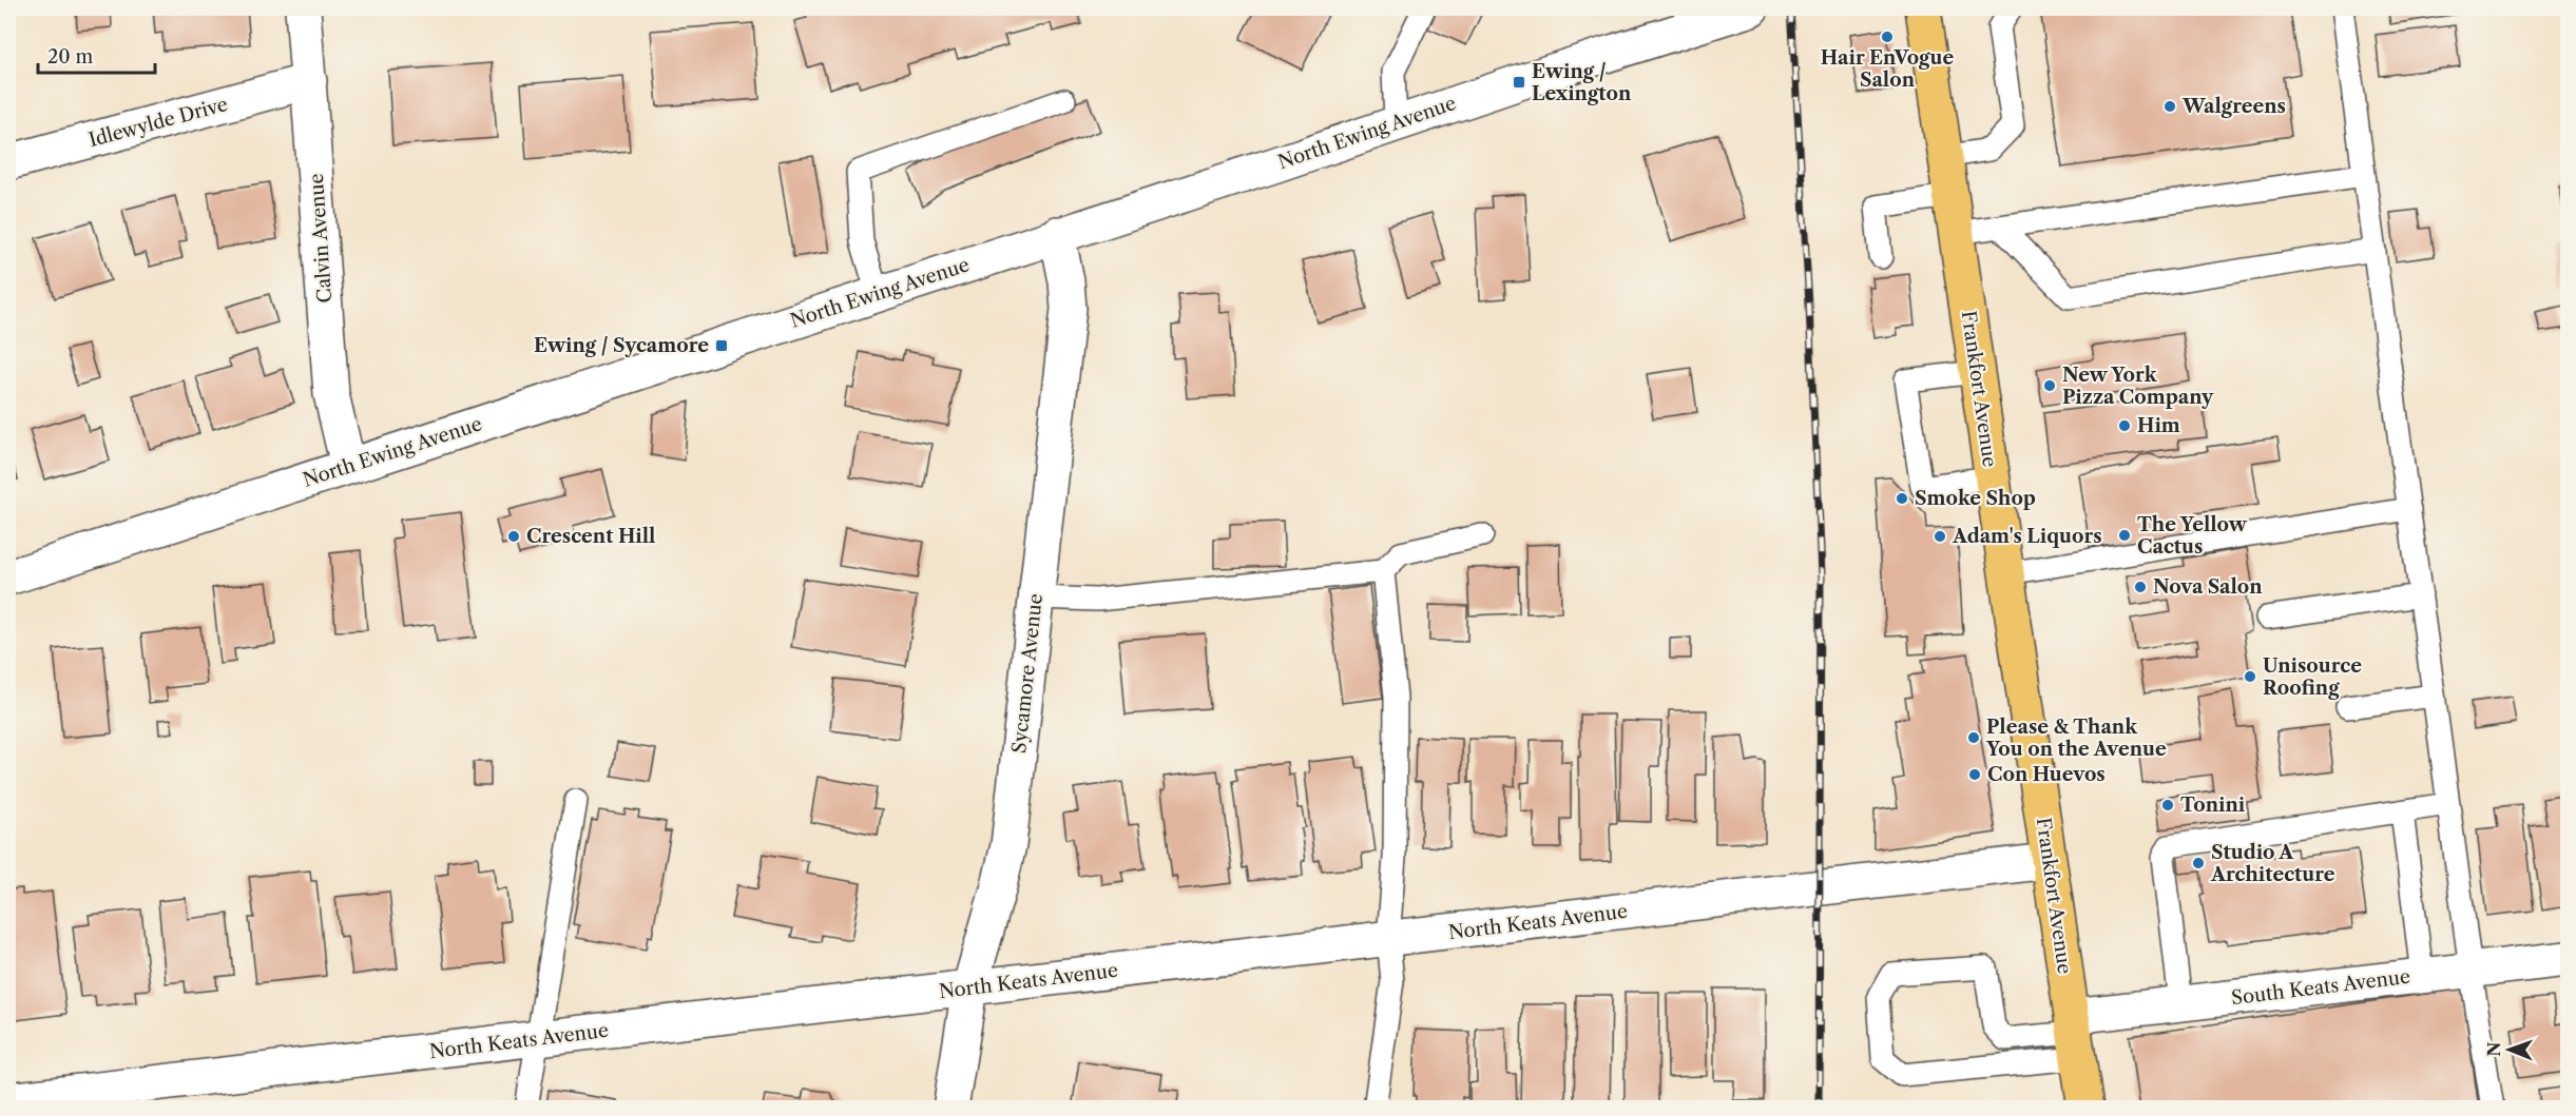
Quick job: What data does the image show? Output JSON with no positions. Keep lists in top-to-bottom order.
{
  "streets": {
    "main road": ["Frankfort Avenue"],
    "street": [
      "Idlewylde Drive",
      "North Ewing Avenue",
      "Calvin Avenue",
      "Sycamore Avenue",
      "North Keats Avenue",
      "South Keats Avenue"
    ]
  },
  "crossings": [
    ["Idlewylde Drive", "Calvin Avenue"],
    ["North Ewing Avenue", "Calvin Avenue"],
    ["North Ewing Avenue", "Sycamore Avenue"],
    ["Frankfort Avenue", "North Keats Avenue"],
    ["Frankfort Avenue", "South Keats Avenue"],
    ["Sycamore Avenue", "North Keats Avenue"]
  ],
  "places": {
    "other": [
      "Hair EnVogue Salon",
      "Walgreens",
      "New York Pizza Company",
      "Him",
      "Smoke Shop",
      "The Yellow Cactus",
      "Crescent Hill",
      "Adam's Liquors",
      "Nova Salon",
      "Unisource Roofing",
      "Please & Thank You on the Avenue",
      "Con Huevos",
      "Tonini",
      "Studio A Architecture"
    ],
    "transit": ["Ewing / Lexington", "Ewing / Sycamore"]
  },
  "scale_bar": "20 m",
  "north": "left"
}
